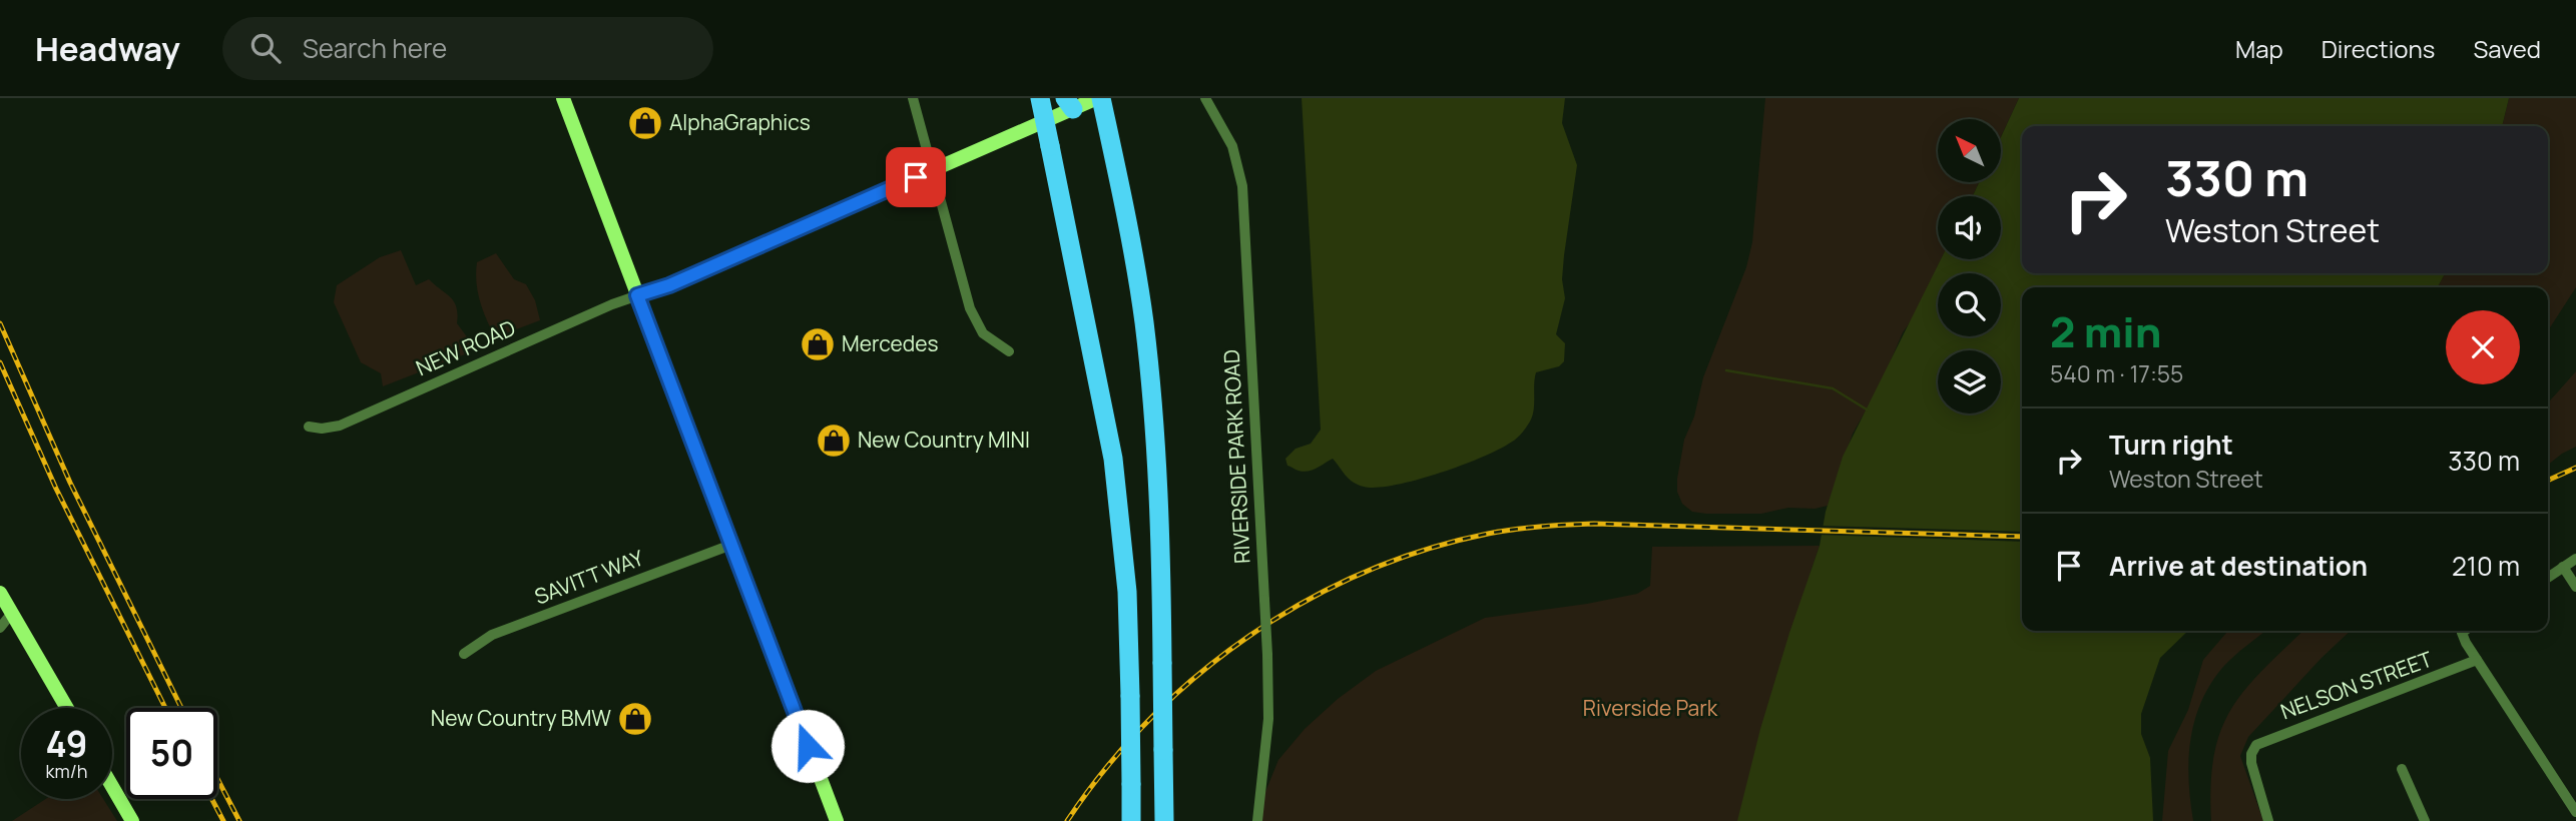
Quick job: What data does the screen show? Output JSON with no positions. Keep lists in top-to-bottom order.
{
  "streets": {
    "street": [
      "NEW ROAD",
      "RIVERSIDE PARK ROAD",
      "SAVITT WAY",
      "NELSON STREET"
    ]
  },
  "parks": ["Riverside Park"],
  "places": {
    "shop": [
      "AlphaGraphics",
      "Mercedes",
      "New Country MINI",
      "New Country BMW"
    ]
  },
  "north": "top left",
  "page": {
    "header": "Headway",
    "search": "Search here",
    "nav": ["Map", "Directions", "Saved"],
    "turn": ["330 m", "Weston Street"],
    "heading": ["2 min", "540 m · 17:55"],
    "list": [
      {
        "name": "Turn right",
        "note": "Weston Street",
        "value": "330 m"
      },
      {
        "name": "Arrive at destination",
        "value": "210 m"
      }
    ],
    "speed": "49 km/h",
    "limit": "50"
  }
}
